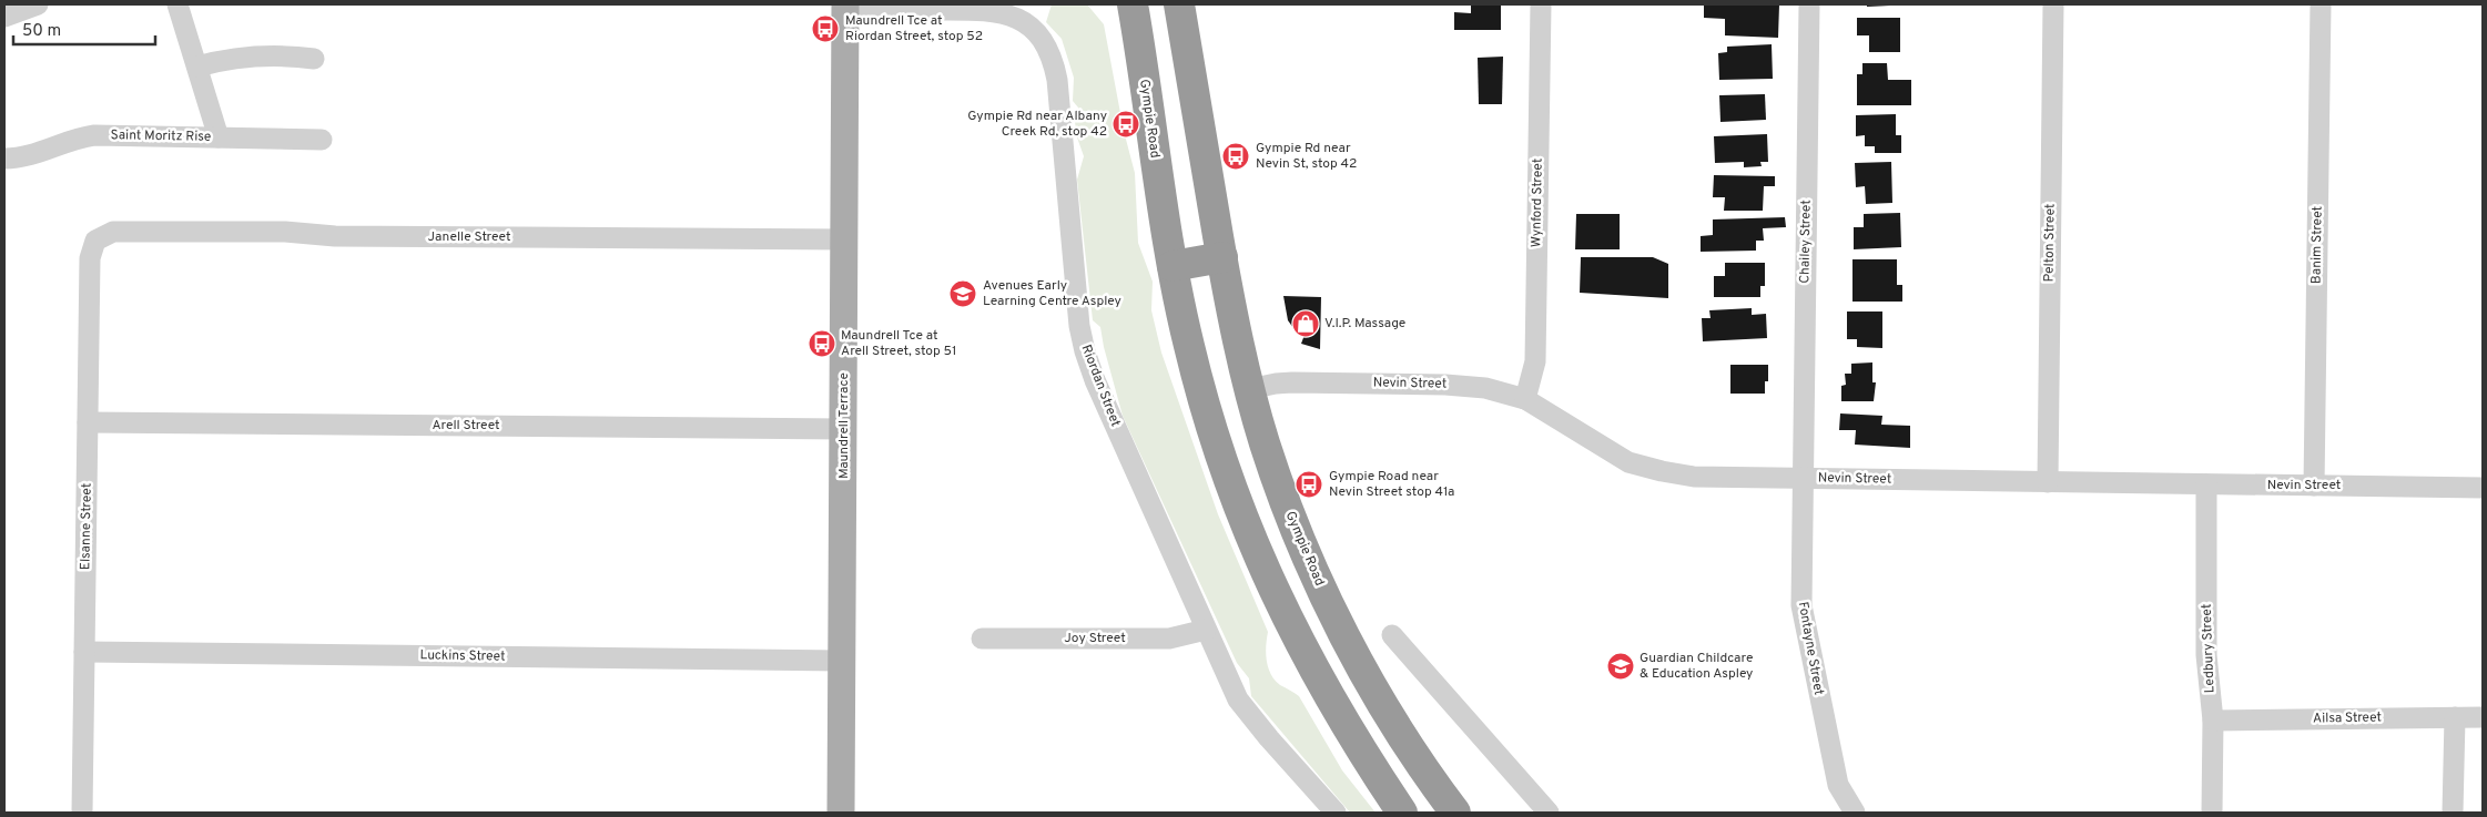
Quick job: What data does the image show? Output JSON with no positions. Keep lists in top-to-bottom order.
{
  "streets": {
    "highway": ["Gympie Road"],
    "main road": ["Maundrell Terrace"],
    "street": [
      "Saint Moritz Rise",
      "Wynford Street",
      "Janelle Street",
      "Chailey Street",
      "Pelton Street",
      "Banim Street",
      "Nevin Street",
      "Riordan Street",
      "Arell Street",
      "Elsanne Street",
      "Joy Street",
      "Fontayne Street",
      "Ledbury Street",
      "Luckins Street",
      "Ailsa Street"
    ]
  },
  "crossings": [
    ["Gympie Road", "Nevin Street"],
    ["Wynford Street", "Nevin Street"],
    ["Janelle Street", "Maundrell Terrace"],
    ["Janelle Street", "Elsanne Street"],
    ["Chailey Street", "Nevin Street"],
    ["Chailey Street", "Fontayne Street"],
    ["Pelton Street", "Nevin Street"],
    ["Banim Street", "Nevin Street"],
    ["Nevin Street", "Fontayne Street"],
    ["Nevin Street", "Ledbury Street"],
    ["Riordan Street", "Maundrell Terrace"],
    ["Riordan Street", "Joy Street"],
    ["Arell Street", "Maundrell Terrace"],
    ["Arell Street", "Elsanne Street"],
    ["Maundrell Terrace", "Luckins Street"],
    ["Elsanne Street", "Luckins Street"],
    ["Ledbury Street", "Ailsa Street"]
  ],
  "places": {
    "bus stop": [
      "Maundrell Tce at Riordan Street, stop 52",
      "Gympie Rd near Albany Creek Rd, stop 42",
      "Gympie Rd near Nevin St, stop 42",
      "Maundrell Tce at Arell Street, stop 51",
      "Gympie Road near Nevin Street stop 41a"
    ],
    "school or university": ["Avenues Early Learning Centre Aspley", "Guardian Childcare & Education Aspley"],
    "shop": ["V.I.P. Massage"]
  },
  "scale_bar": "50 m"
}
